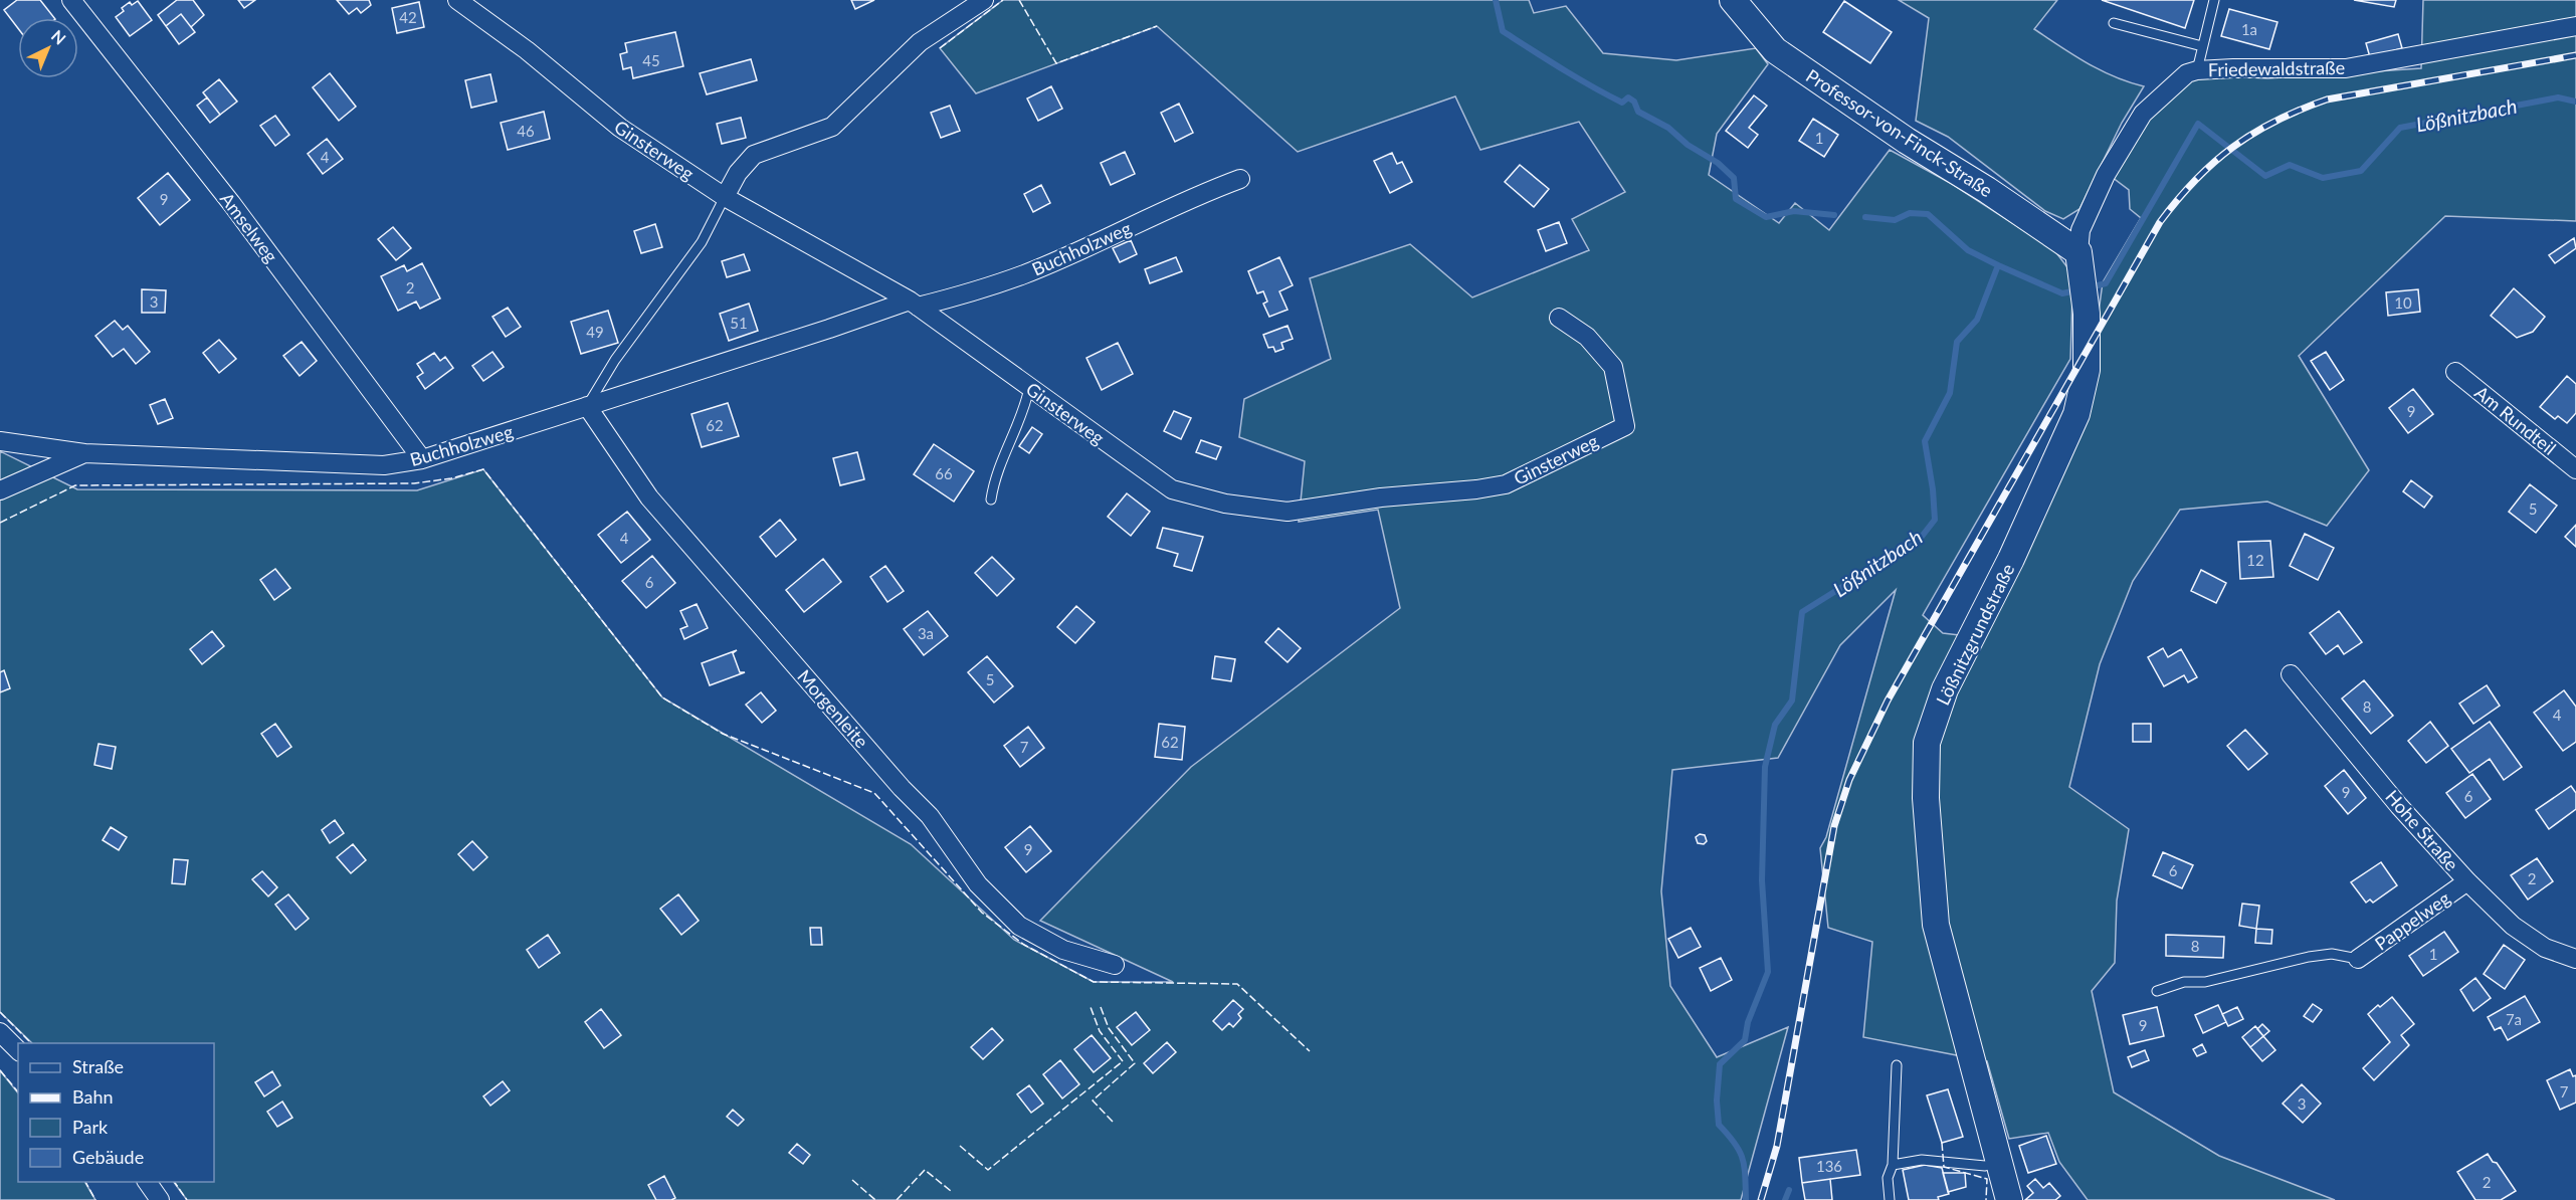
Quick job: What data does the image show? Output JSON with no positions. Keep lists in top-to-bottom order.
{
  "streets": {
    "street": [
      "Friedewaldstraße",
      "Professor-von-Finck-Straße",
      "Ginsterweg",
      "Amselweg",
      "Buchholzweg",
      "Am Rundteil",
      "Lößnitzgrundstraße",
      "Morgenleite",
      "Hohe Straße",
      "Pappelweg"
    ]
  },
  "crossings": [
    ["Friedewaldstraße", "Professor-von-Finck-Straße"],
    ["Friedewaldstraße", "Lößnitzgrundstraße"],
    ["Professor-von-Finck-Straße", "Lößnitzgrundstraße"],
    ["Ginsterweg", "Buchholzweg"],
    ["Amselweg", "Buchholzweg"],
    ["Buchholzweg", "Morgenleite"],
    ["Hohe Straße", "Pappelweg"]
  ],
  "water": ["Lößnitzbach"],
  "house_numbers": [
    "42",
    "1a",
    "45",
    "46",
    "1",
    "4",
    "9",
    "2",
    "3",
    "10",
    "51",
    "49",
    "9",
    "62",
    "66",
    "5",
    "4",
    "12",
    "6",
    "3a",
    "5",
    "8",
    "4",
    "62",
    "7",
    "9",
    "6",
    "9",
    "6",
    "2",
    "8",
    "1",
    "7a",
    "9",
    "7",
    "3",
    "136",
    "2"
  ],
  "legend": [
    "Straße",
    "Bahn",
    "Park",
    "Gebäude"
  ],
  "north": "top right"
}
